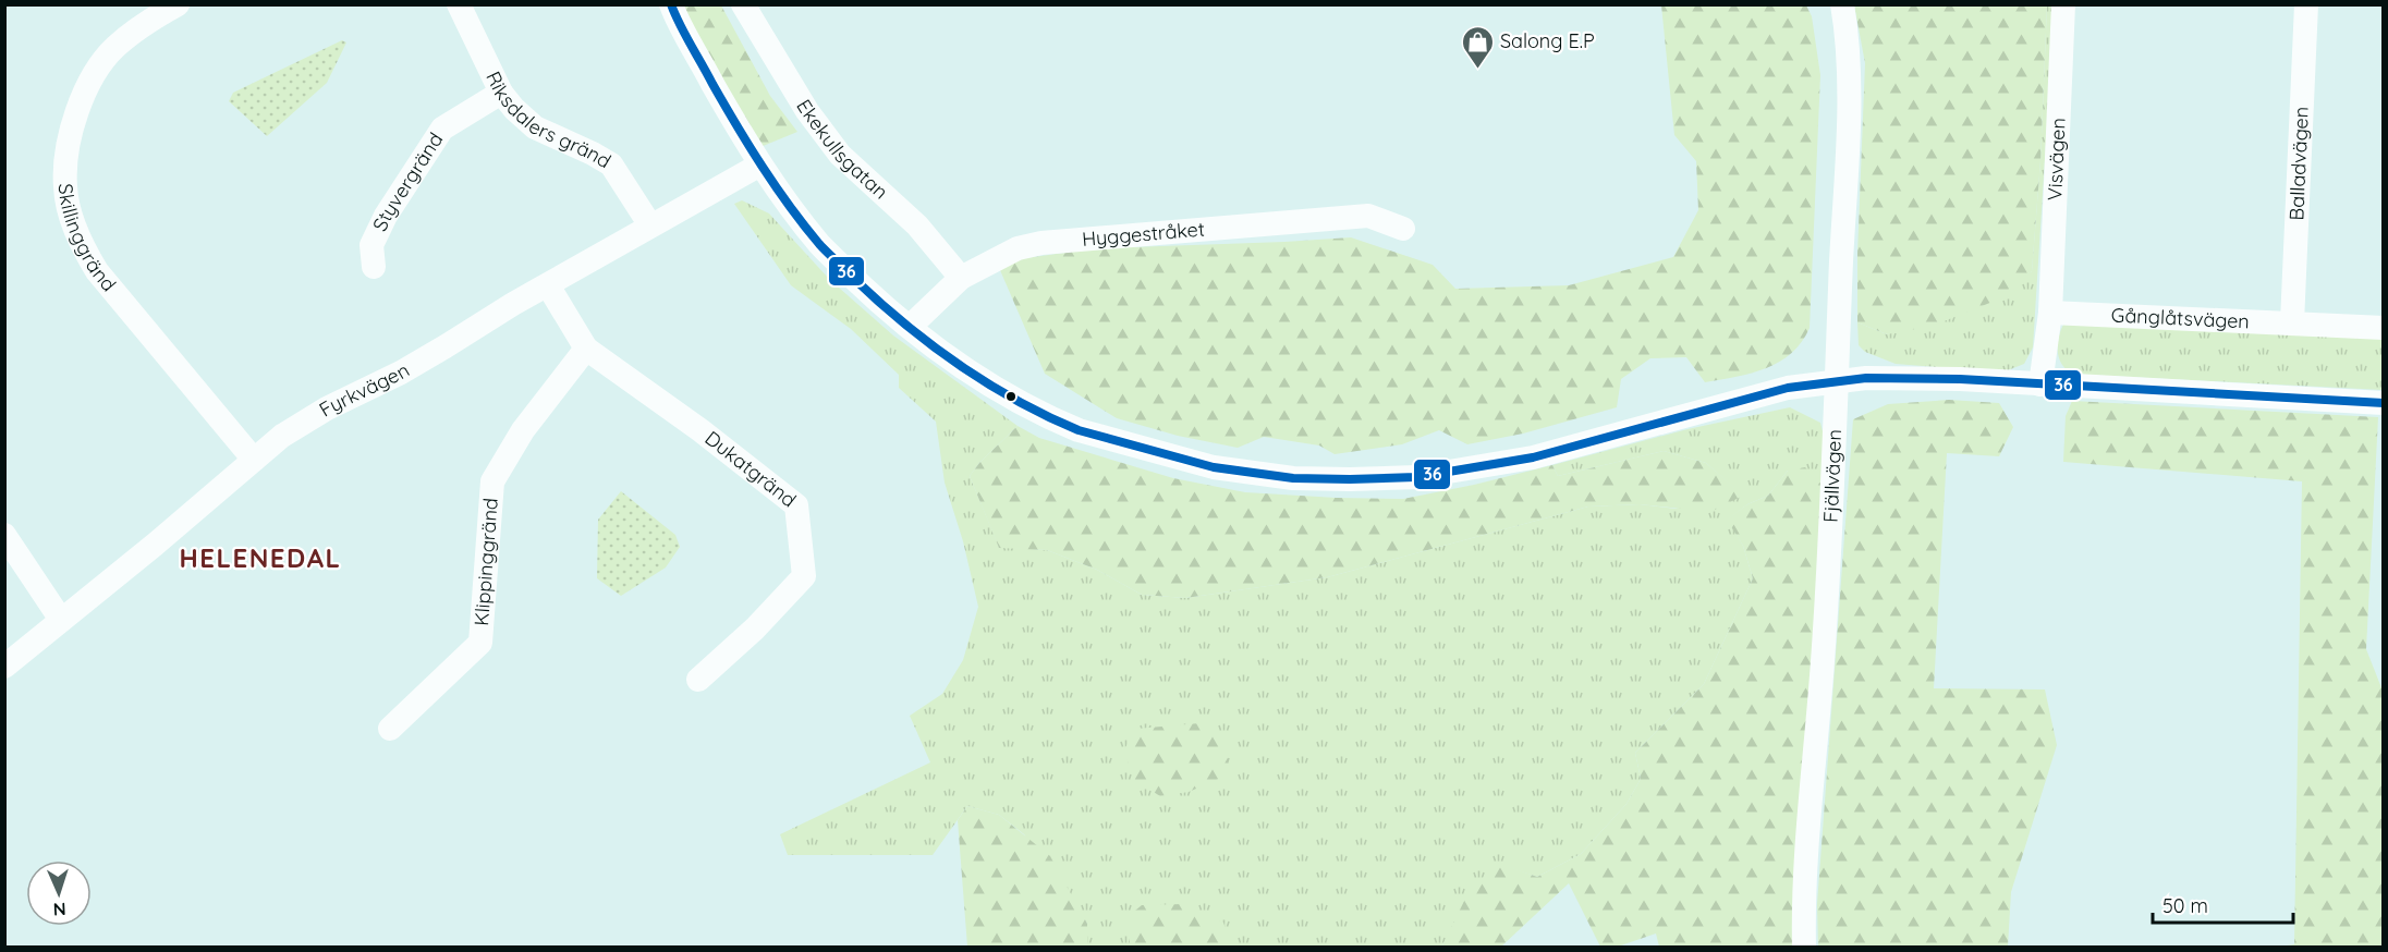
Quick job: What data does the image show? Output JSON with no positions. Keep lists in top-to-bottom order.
{
  "streets": {
    "street": [
      "Riksdalers gränd",
      "Ekekullsgatan",
      "Visvägen",
      "Balladvägen",
      "Styvergränd",
      "Hyggestråket",
      "Skillinggränd",
      "Gånglåtsvägen",
      "Fyrkvägen",
      "Dukatgränd",
      "Fjällvägen",
      "Klippinggränd"
    ]
  },
  "crossings": [
    ["Riksdalers gränd", "Styvergränd"],
    ["Riksdalers gränd", "Fyrkvägen"],
    ["Ekekullsgatan", "Hyggestråket"],
    ["Visvägen", "Gånglåtsvägen"],
    ["Balladvägen", "Gånglåtsvägen"],
    ["Skillinggränd", "Fyrkvägen"],
    ["Fyrkvägen", "Dukatgränd"],
    ["Dukatgränd", "Klippinggränd"]
  ],
  "districts": ["HELENEDAL"],
  "places": {
    "shop": ["Salong E.P"]
  },
  "lines": ["transit line 36"],
  "scale_bar": "50 m",
  "north": "bottom"
}
